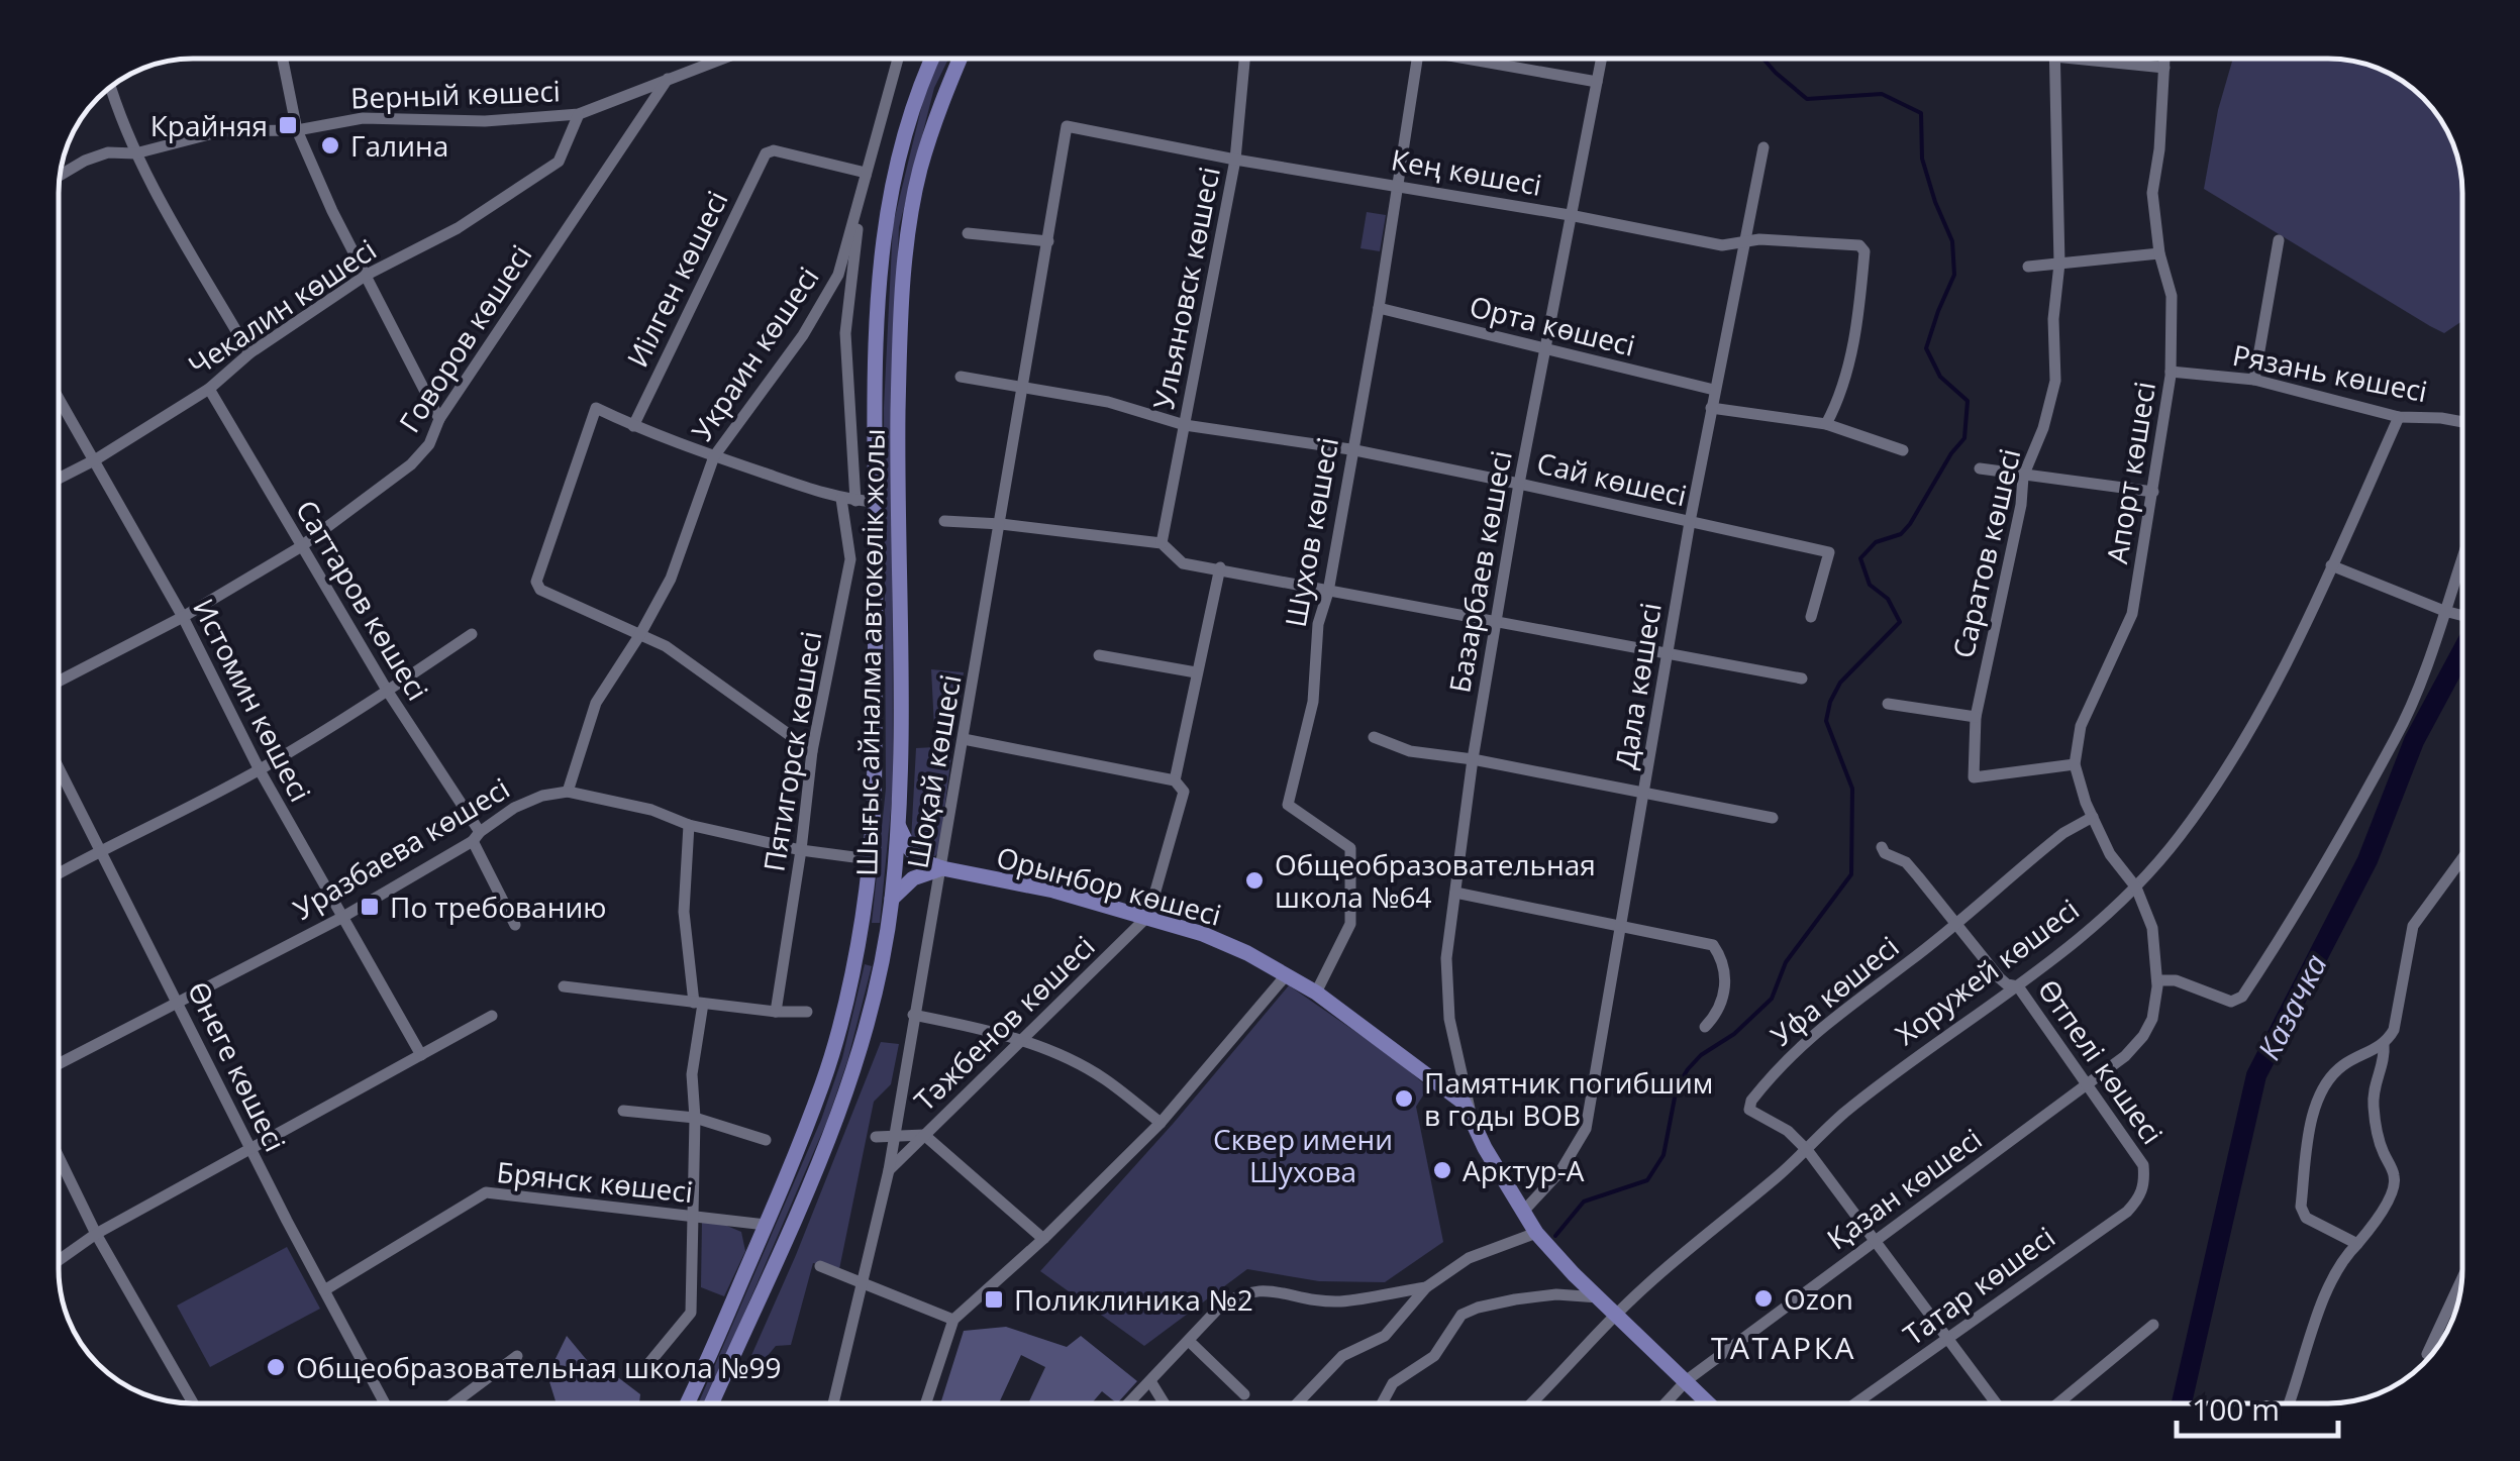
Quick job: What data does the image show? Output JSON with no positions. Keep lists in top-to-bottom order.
{
  "streets": {
    "main road": ["Шығыс айналма автокөлік жолы", "Орынбор көшесі"],
    "street": [
      "Верный көшесі",
      "Кең көшесі",
      "Иілген көшесі",
      "Ульяновск көшесі",
      "Чекалин көшесі",
      "Орта көшесі",
      "Говоров көшесі",
      "Украин көшесі",
      "Рязань көшесі",
      "Апорт көшесі",
      "Сай көшесі",
      "Шухов көшесі",
      "Саратов көшесі",
      "Базарбаев көшесі",
      "Саттаров көшесі",
      "Дала көшесі",
      "Истомин көшесі",
      "Пятигорск көшесі",
      "Шоқай көшесі",
      "Уразбаева көшесі",
      "Хоружей көшесі",
      "Уфа көшесі",
      "Тәжбенов көшесі",
      "Өтпелі көшесі",
      "Өнеге көшесі",
      "Брянск көшесі",
      "Қазан көшесі",
      "Татар көшесі"
    ]
  },
  "crossings": [
    ["Верный көшесі", "Чекалин көшесі"],
    ["Верный көшесі", "Говоров көшесі"],
    ["Кең көшесі", "Ульяновск көшесі"],
    ["Кең көшесі", "Шухов көшесі"],
    ["Кең көшесі", "Базарбаев көшесі"],
    ["Кең көшесі", "Дала көшесі"],
    ["Кең көшесі", "Шоқай көшесі"],
    ["Иілген көшесі", "Украин көшесі"],
    ["Иілген көшесі", "Пятигорск көшесі"],
    ["Ульяновск көшесі", "Сай көшесі"],
    ["Чекалин көшесі", "Саттаров көшесі"],
    ["Чекалин көшесі", "Истомин көшесі"],
    ["Орта көшесі", "Шухов көшесі"],
    ["Орта көшесі", "Базарбаев көшесі"],
    ["Орта көшесі", "Дала көшесі"],
    ["Говоров көшесі", "Саттаров көшесі"],
    ["Говоров көшесі", "Истомин көшесі"],
    ["Украин көшесі", "Пятигорск көшесі"],
    ["Украин көшесі", "Уразбаева көшесі"],
    ["Рязань көшесі", "Апорт көшесі"],
    ["Рязань көшесі", "Хоружей көшесі"],
    ["Апорт көшесі", "Саратов көшесі"],
    ["Сай көшесі", "Шухов көшесі"],
    ["Сай көшесі", "Базарбаев көшесі"],
    ["Сай көшесі", "Дала көшесі"],
    ["Сай көшесі", "Шоқай көшесі"],
    ["Шухов көшесі", "Орынбор көшесі"],
    ["Базарбаев көшесі", "Орынбор көшесі"],
    ["Саттаров көшесі", "Уразбаева көшесі"],
    ["Шығыс айналма автокөлік жолы", "Уразбаева көшесі"],
    ["Шығыс айналма автокөлік жолы", "Брянск көшесі"],
    ["Дала көшесі", "Орынбор көшесі"],
    ["Истомин көшесі", "Уразбаева көшесі"],
    ["Пятигорск көшесі", "Уразбаева көшесі"],
    ["Шоқай көшесі", "Орынбор көшесі"],
    ["Шоқай көшесі", "Тәжбенов көшесі"],
    ["Уразбаева көшесі", "Өнеге көшесі"],
    ["Орынбор көшесі", "Хоружей көшесі"],
    ["Орынбор көшесі", "Тәжбенов көшесі"],
    ["Орынбор көшесі", "Қазан көшесі"],
    ["Хоружей көшесі", "Уфа көшесі"],
    ["Хоружей көшесі", "Өтпелі көшесі"],
    ["Хоружей көшесі", "Қазан көшесі"],
    ["Уфа көшесі", "Өтпелі көшесі"],
    ["Уфа көшесі", "Қазан көшесі"],
    ["Уфа көшесі", "Татар көшесі"],
    ["Өтпелі көшесі", "Қазан көшесі"],
    ["Өтпелі көшесі", "Татар көшесі"],
    ["Өнеге көшесі", "Брянск көшесі"]
  ],
  "districts": ["ТАТАРКА"],
  "water": ["Казачка"],
  "parks": ["Сквер имени Шухова"],
  "places": {
    "transit": ["Крайняя", "По требованию", "Поликлиника №2"],
    "other": [
      "Галина",
      "Общеобразовательная школа №64",
      "Памятник погибшим в годы ВОВ",
      "Арктур-А",
      "Ozon",
      "Общеобразовательная школа №99"
    ]
  },
  "scale_bar": "100 m"
}
